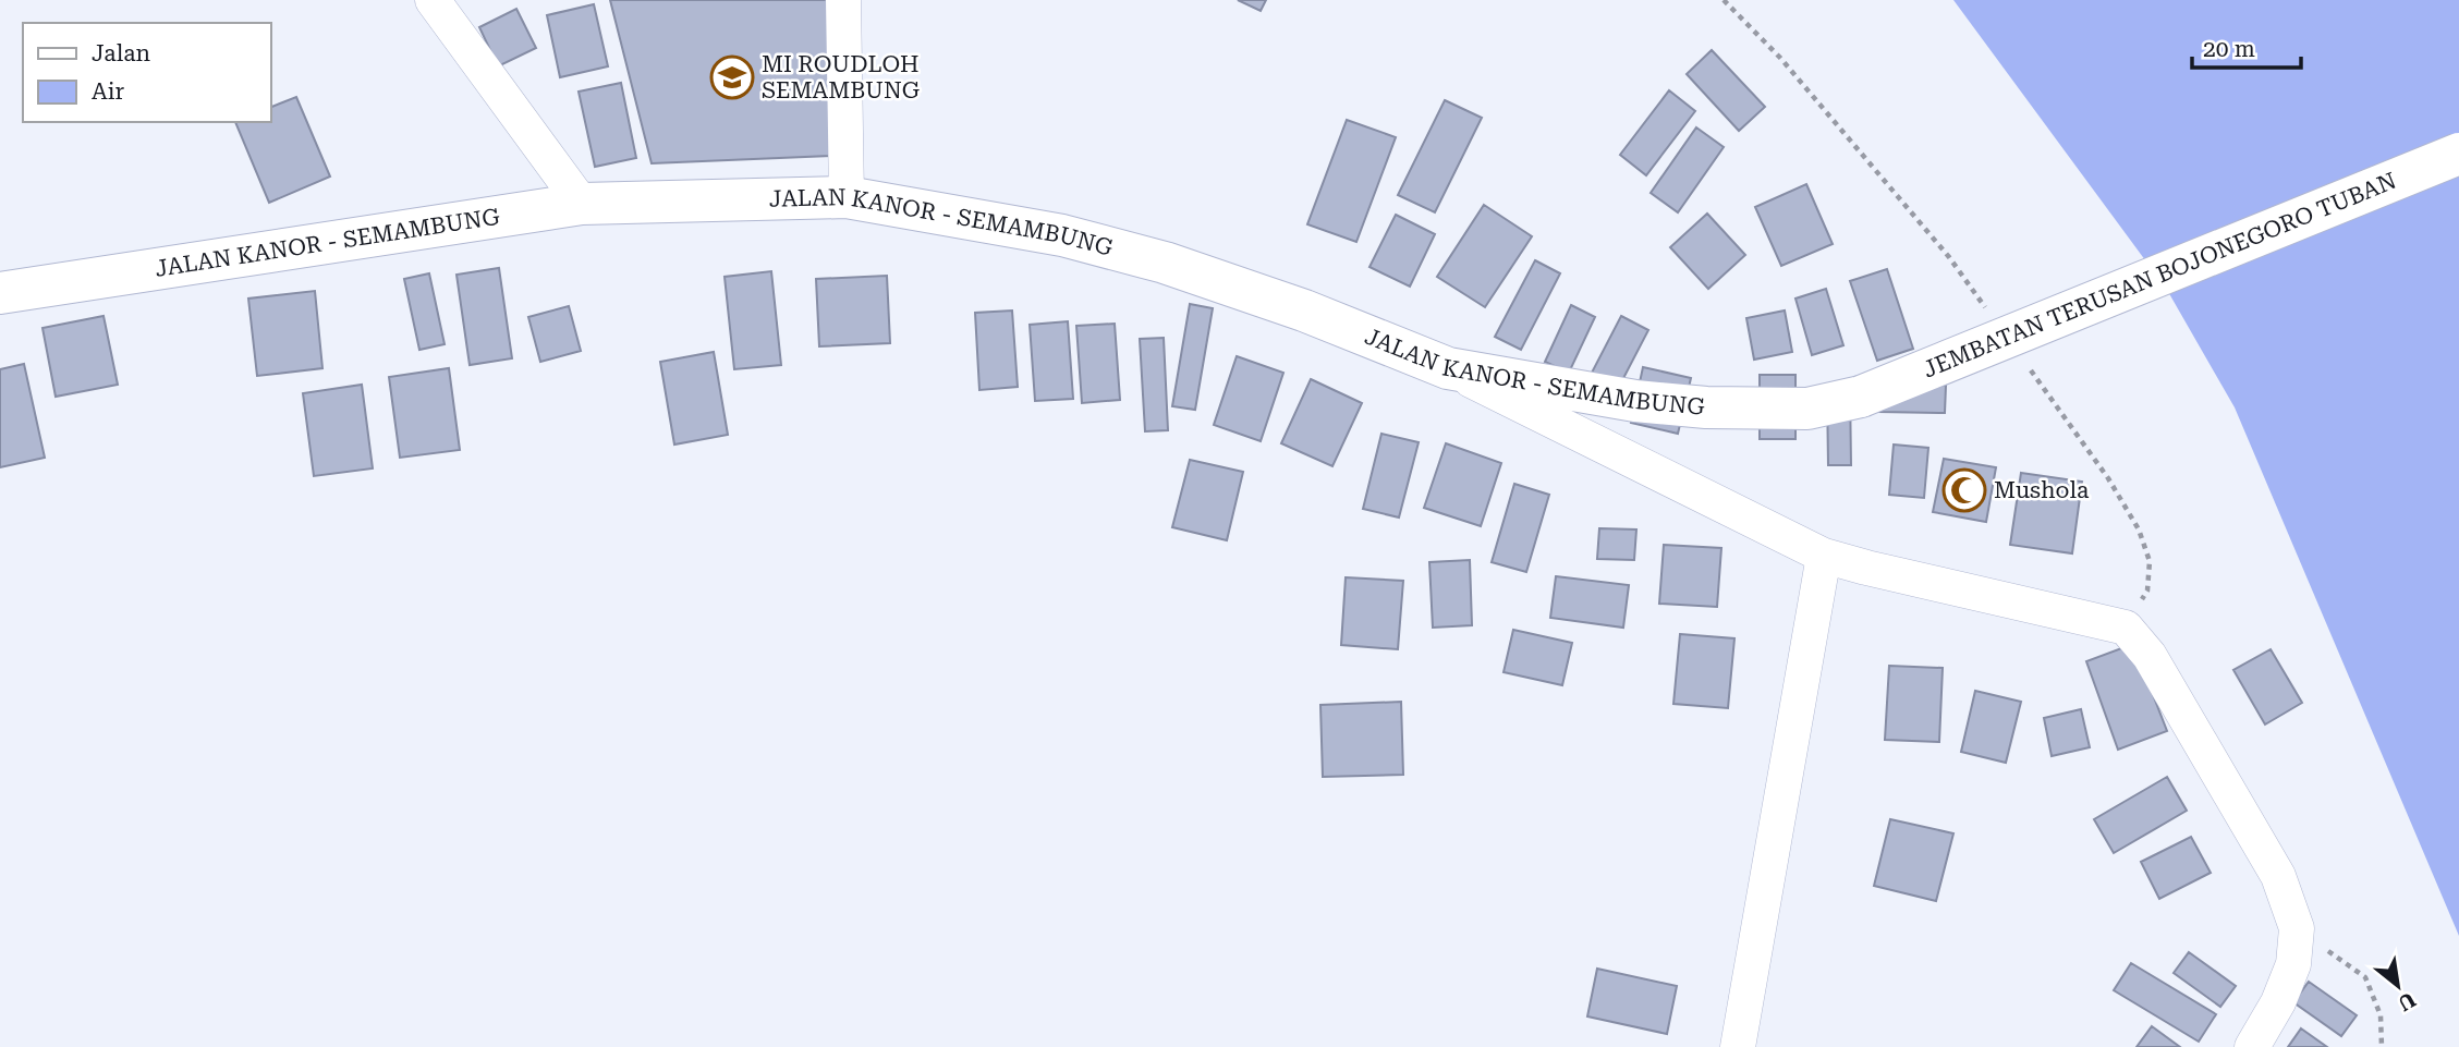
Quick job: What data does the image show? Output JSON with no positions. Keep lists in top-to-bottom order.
{
  "streets": {
    "street": ["JALAN KANOR - SEMAMBUNG", "JEMBATAN TERUSAN BOJONEGORO TUBAN"]
  },
  "crossings": [
    ["JALAN KANOR - SEMAMBUNG", "JEMBATAN TERUSAN BOJONEGORO TUBAN"]
  ],
  "places": {
    "school or university": ["MI ROUDLOH SEMAMBUNG"],
    "mosque": ["Mushola"]
  },
  "legend": ["Jalan", "Air"],
  "scale_bar": "20 m",
  "north": "bottom right"
}
